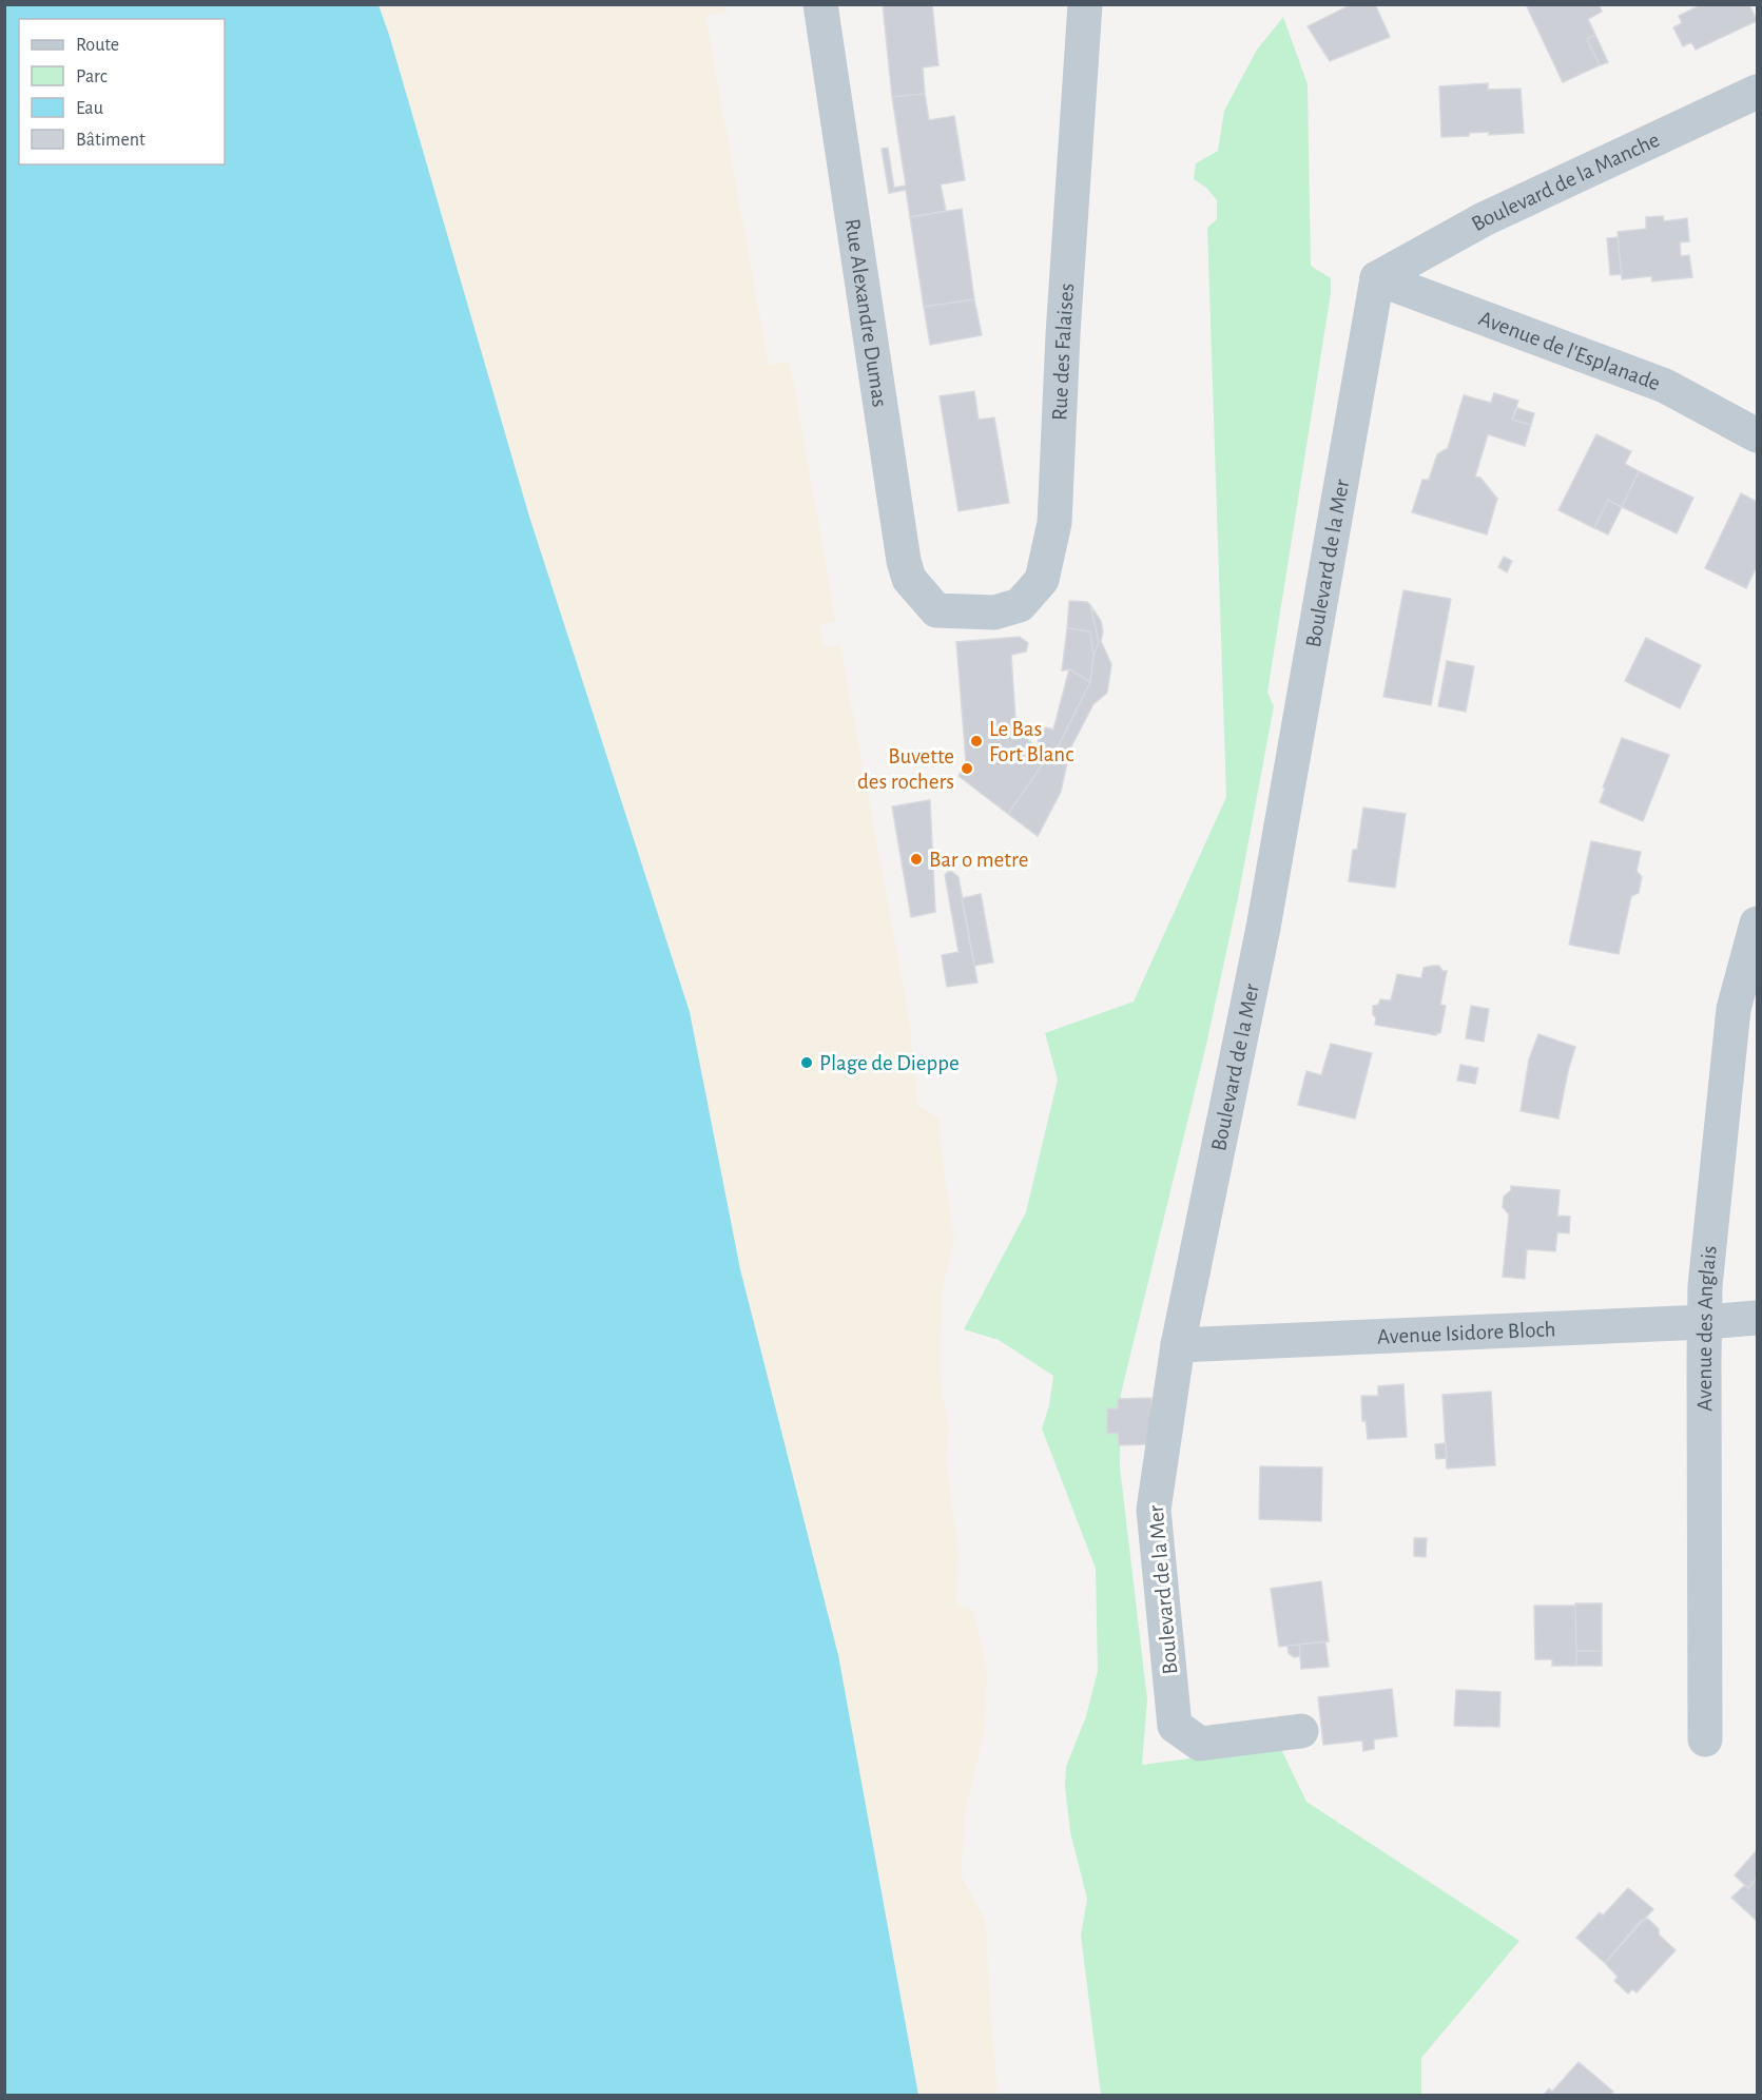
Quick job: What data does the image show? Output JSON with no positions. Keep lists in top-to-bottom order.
{
  "streets": {
    "street": [
      "Boulevard de la Manche",
      "Rue Alexandre Dumas",
      "Avenue de l'Esplanade",
      "Rue des Falaises",
      "Boulevard de la Mer",
      "Avenue des Anglais",
      "Avenue Isidore Bloch"
    ]
  },
  "crossings": [
    ["Boulevard de la Manche", "Avenue de l'Esplanade"],
    ["Boulevard de la Manche", "Boulevard de la Mer"],
    ["Rue Alexandre Dumas", "Rue des Falaises"],
    ["Avenue de l'Esplanade", "Boulevard de la Mer"],
    ["Boulevard de la Mer", "Avenue Isidore Bloch"],
    ["Avenue des Anglais", "Avenue Isidore Bloch"]
  ],
  "places": [
    "Le Bas Fort Blanc",
    "Buvette des rochers",
    "Bar o metre",
    "Plage de Dieppe"
  ],
  "legend": [
    "Route",
    "Parc",
    "Eau",
    "Bâtiment"
  ]
}
